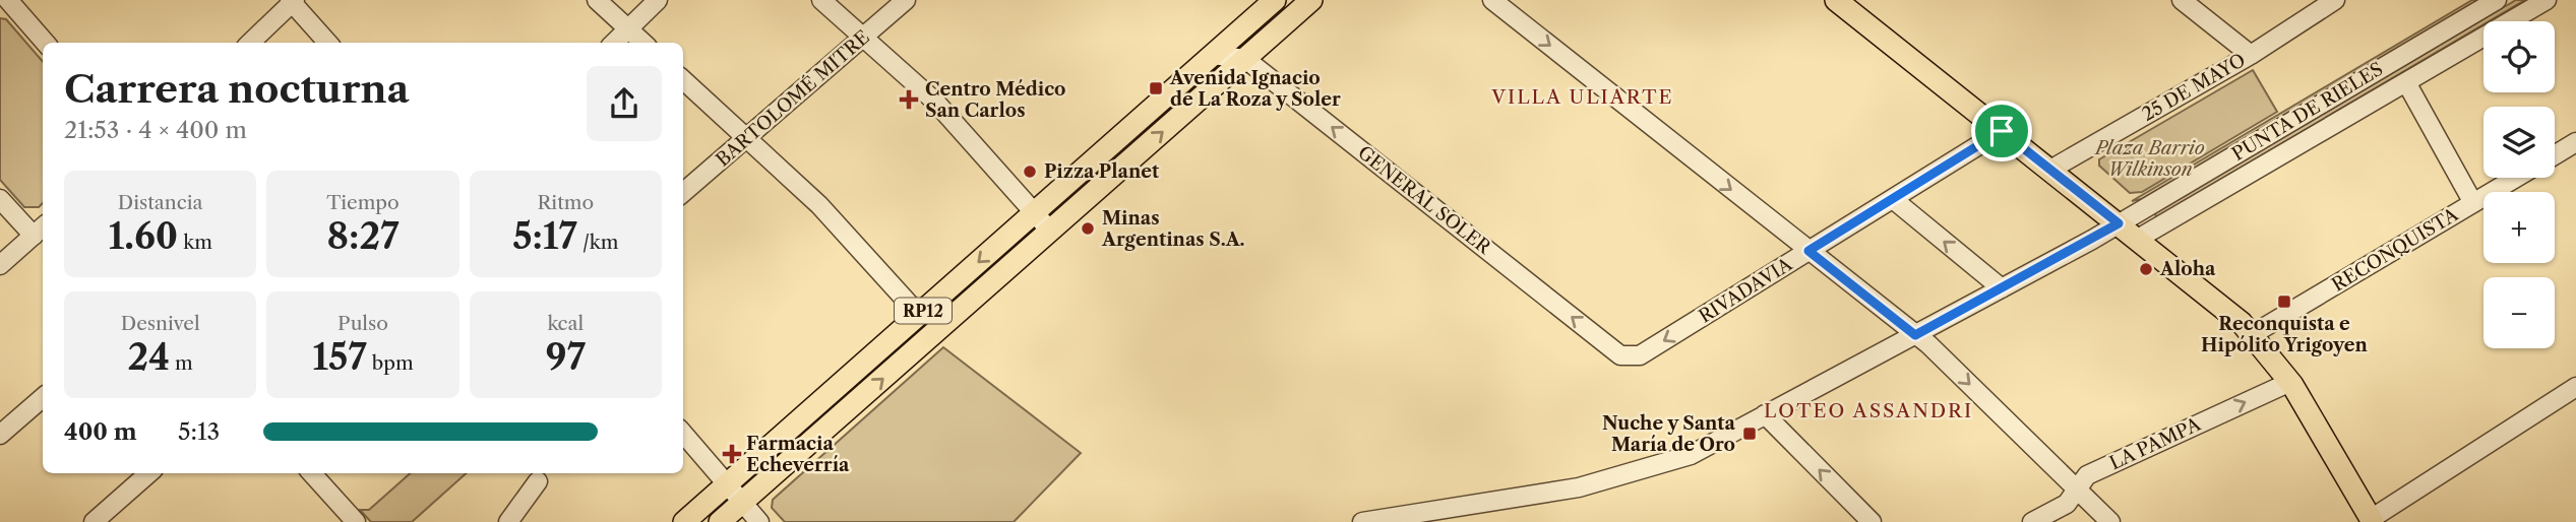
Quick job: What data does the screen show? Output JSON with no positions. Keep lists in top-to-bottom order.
{
  "streets": {
    "main road": ["RP12"],
    "street": [
      "25 DE MAYO",
      "BARTOLOMÉ MITRE",
      "PUNTA DE RIELES",
      "GENERAL SOLER",
      "RECONQUISTA",
      "RIVADAVIA",
      "LA PAMPA"
    ]
  },
  "crossings": [
    ["GENERAL SOLER", "RIVADAVIA"],
    ["GENERAL SOLER", "RP12"]
  ],
  "one_way": ["GENERAL SOLER", "RIVADAVIA", "LA PAMPA"],
  "districts": ["VILLA ULIARTE", "LOTEO ASSANDRI"],
  "parks": ["Plaza Barrio Wilkinson"],
  "places": {
    "transit": ["Avenida Ignacio de La Roza y Soler", "Reconquista e Hipólito Yrigoyen", "Nuche y Santa María de Oro"],
    "health": ["Centro Médico San Carlos", "Farmacia Echeverría"],
    "other": ["Pizza Planet", "Minas Argentinas S.A.", "Aloha"]
  },
  "page": {
    "map_buttons": ["+", "−"],
    "heading": ["Carrera nocturna", "21:53 · 4 × 400 m"],
    "stats": [
      ["Distancia", "1.60 km"],
      ["Tiempo", "8:27"],
      ["Ritmo", "5:17 /km"],
      ["Desnivel", "24 m"],
      ["Pulso", "157 bpm"],
      ["kcal", "97"]
    ],
    "list": [
      {
        "name": "400 m",
        "note": "5:13"
      }
    ]
  }
}
